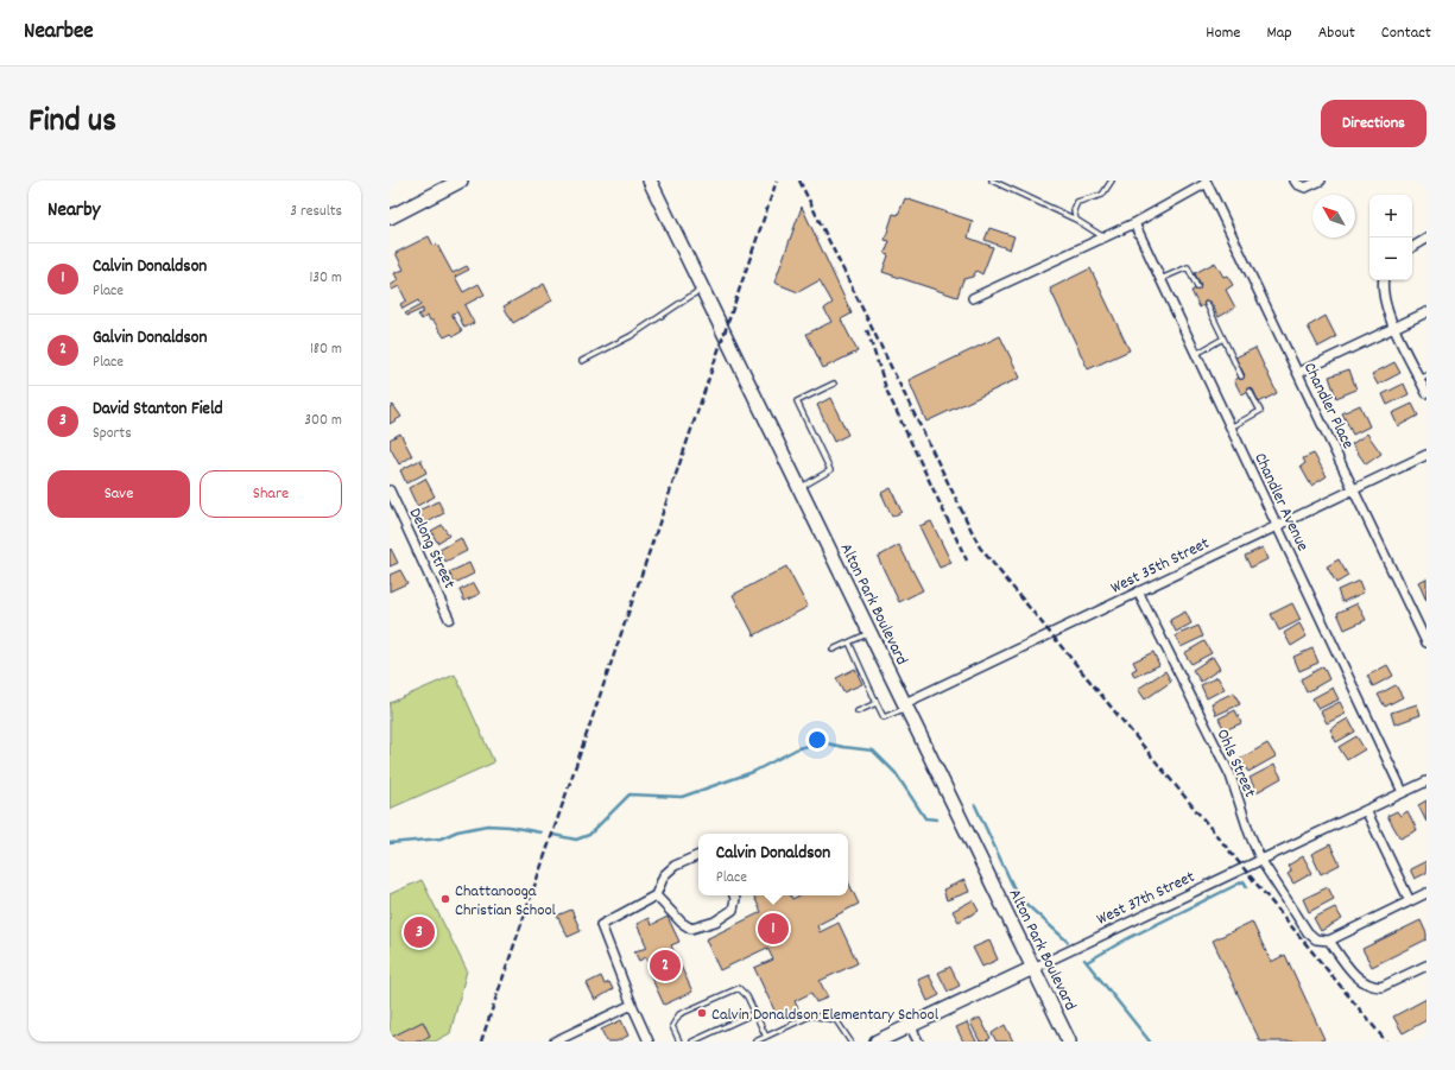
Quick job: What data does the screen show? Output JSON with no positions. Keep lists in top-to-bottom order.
{
  "streets": {
    "main road": ["Alton Park Boulevard", "West 37th Street"],
    "street": [
      "Chandler Place",
      "Chandler Avenue",
      "Delong Street",
      "West 35th Street",
      "Ohls Street"
    ]
  },
  "crossings": [
    ["Chandler Place", "West 35th Street"],
    ["Chandler Avenue", "West 35th Street"],
    ["Chandler Avenue", "West 37th Street"],
    ["West 35th Street", "Alton Park Boulevard"],
    ["West 35th Street", "Ohls Street"],
    ["Alton Park Boulevard", "West 37th Street"],
    ["Ohls Street", "West 37th Street"]
  ],
  "places": ["Chattanooga Christian School", "Calvin Donaldson Elementary School"],
  "north": "top left",
  "page": {
    "header": "Nearbee",
    "nav": [
      "Home",
      "Map",
      "About",
      "Contact"
    ],
    "title": "Find us",
    "buttons": [
      "Directions",
      ["Save", "Share"]
    ],
    "heading": ["Nearby", "3 results"],
    "map_buttons": ["+", "−"],
    "list": [
      {
        "mark": "1",
        "name": "Calvin Donaldson",
        "note": "Place",
        "value": "130 m"
      },
      {
        "mark": "2",
        "name": "Galvin Donaldson",
        "note": "Place",
        "value": "180 m"
      },
      {
        "mark": "3",
        "name": "David Stanton Field",
        "note": "Sports",
        "value": "300 m"
      }
    ],
    "popup": ["Calvin Donaldson", "Place"],
    "pins": ["1", "3", "2"]
  }
}
